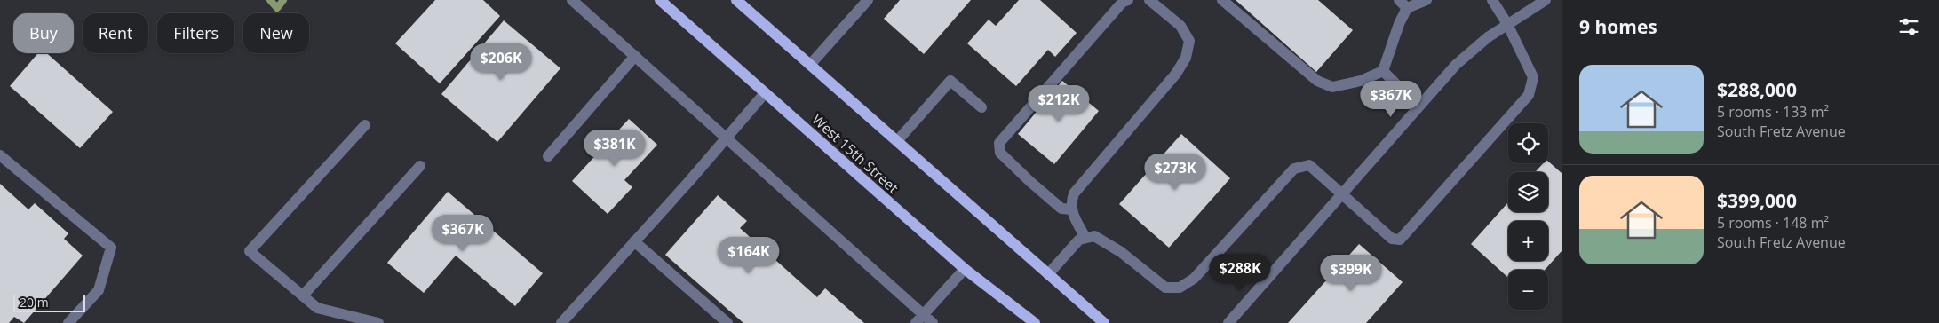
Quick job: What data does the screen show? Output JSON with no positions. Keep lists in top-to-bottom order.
{
  "streets": {
    "main road": ["West 15th Street"]
  },
  "scale_bar": "20 m",
  "page": {
    "heading": "9 homes",
    "chip": [
      "Buy",
      "Rent",
      "Filters",
      "New"
    ],
    "price": [
      "$206K",
      "$367K",
      "$212K",
      "$381K",
      "$273K",
      "$367K",
      "$164K",
      "$288K",
      "$399K"
    ],
    "list": [
      {
        "name": "$288,000",
        "note": "5 rooms · 133 m² · South Fretz Avenue"
      },
      {
        "name": "$399,000",
        "note": "5 rooms · 148 m² · South Fretz Avenue"
      }
    ],
    "map_buttons": ["+", "−"],
    "scale": "20 m"
  }
}
